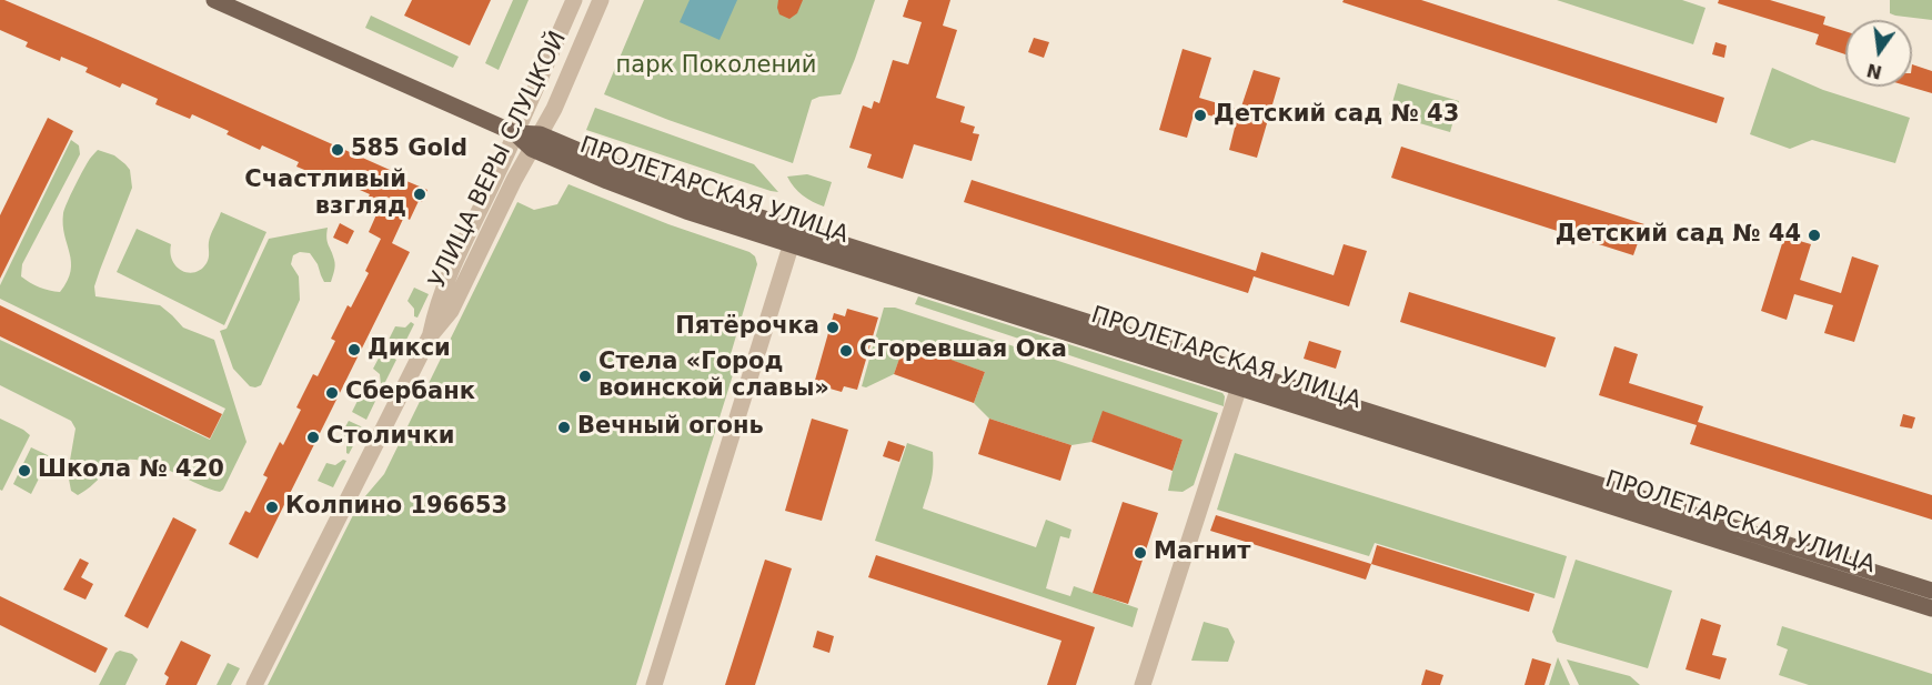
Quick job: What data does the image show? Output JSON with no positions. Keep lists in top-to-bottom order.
{
  "streets": {
    "main road": ["ПРОЛЕТАРСКАЯ УЛИЦА"],
    "street": ["УЛИЦА ВЕРЫ СЛУЦКОЙ"]
  },
  "crossings": [
    ["УЛИЦА ВЕРЫ СЛУЦКОЙ", "ПРОЛЕТАРСКАЯ УЛИЦА"]
  ],
  "parks": ["парк Поколений"],
  "places": [
    "Детский сад № 43",
    "585 Gold",
    "Счастливый взгляд",
    "Детский сад № 44",
    "Пятёрочка",
    "Дикси",
    "Сгоревшая Ока",
    "Стела «Город воинской славы»",
    "Сбербанк",
    "Вечный огонь",
    "Столички",
    "Школа № 420",
    "Колпино 196653",
    "Магнит"
  ],
  "north": "bottom"
}
